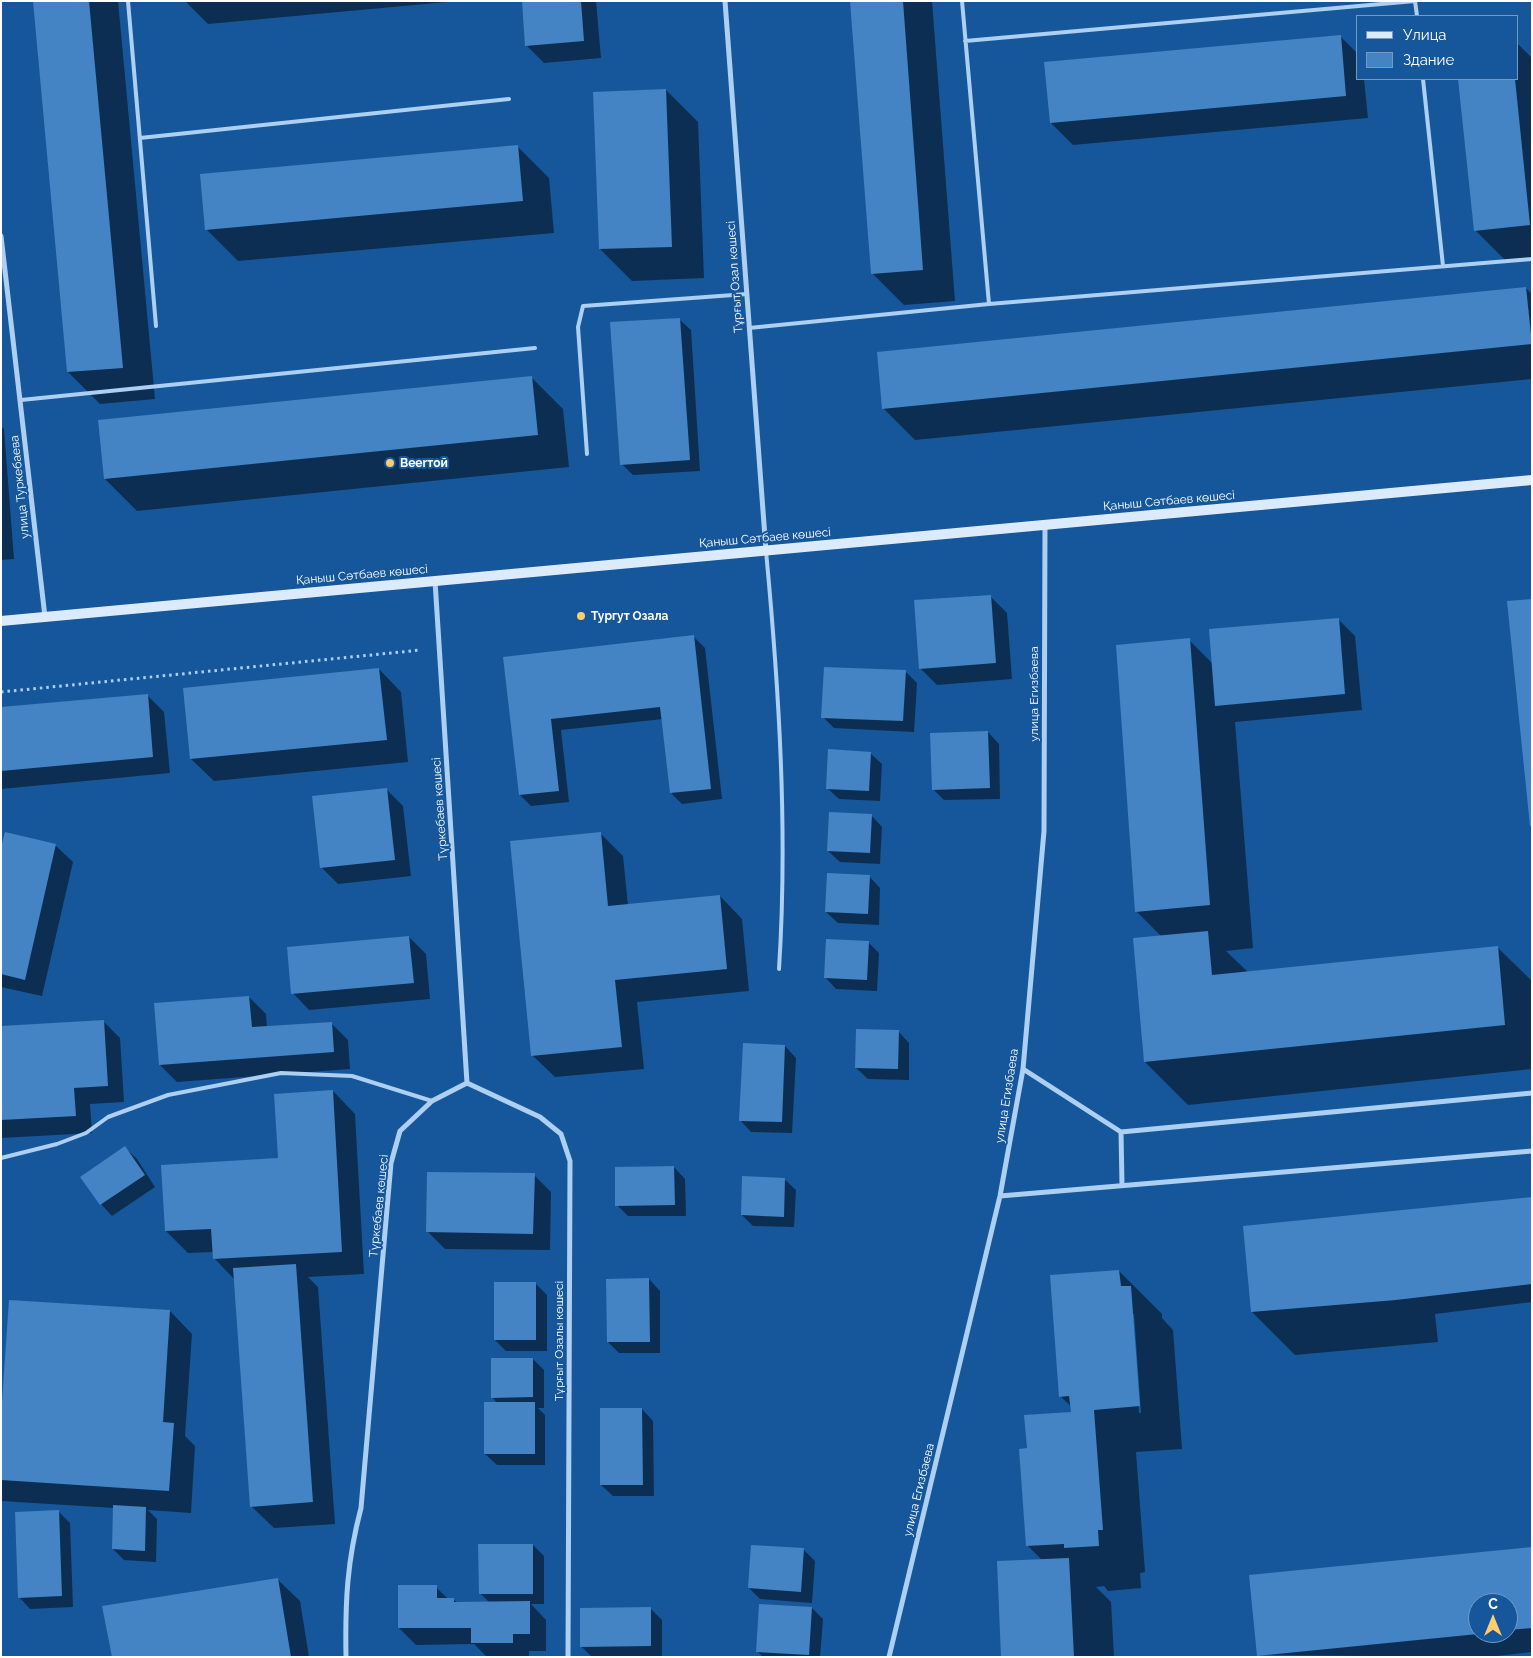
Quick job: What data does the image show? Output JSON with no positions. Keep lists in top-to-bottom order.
{
  "streets": {
    "main road": ["Қаныш Сәтбаев көшесі"],
    "street": [
      "Тұрғыт Озал көшесі",
      "улица Туркебаева",
      "улица Егизбаева",
      "Түркебаев көшесі",
      "Тұрғыт Озалы көшесі"
    ]
  },
  "crossings": [
    ["Тұрғыт Озал көшесі", "Қаныш Сәтбаев көшесі"],
    ["улица Туркебаева", "Қаныш Сәтбаев көшесі"],
    ["Қаныш Сәтбаев көшесі", "улица Егизбаева"],
    ["Қаныш Сәтбаев көшесі", "Түркебаев көшесі"],
    ["Түркебаев көшесі", "Тұрғыт Озалы көшесі"]
  ],
  "places": ["Beerтой", "Тургут Озала"],
  "legend": ["Улица", "Здание"],
  "north": "top"
}
